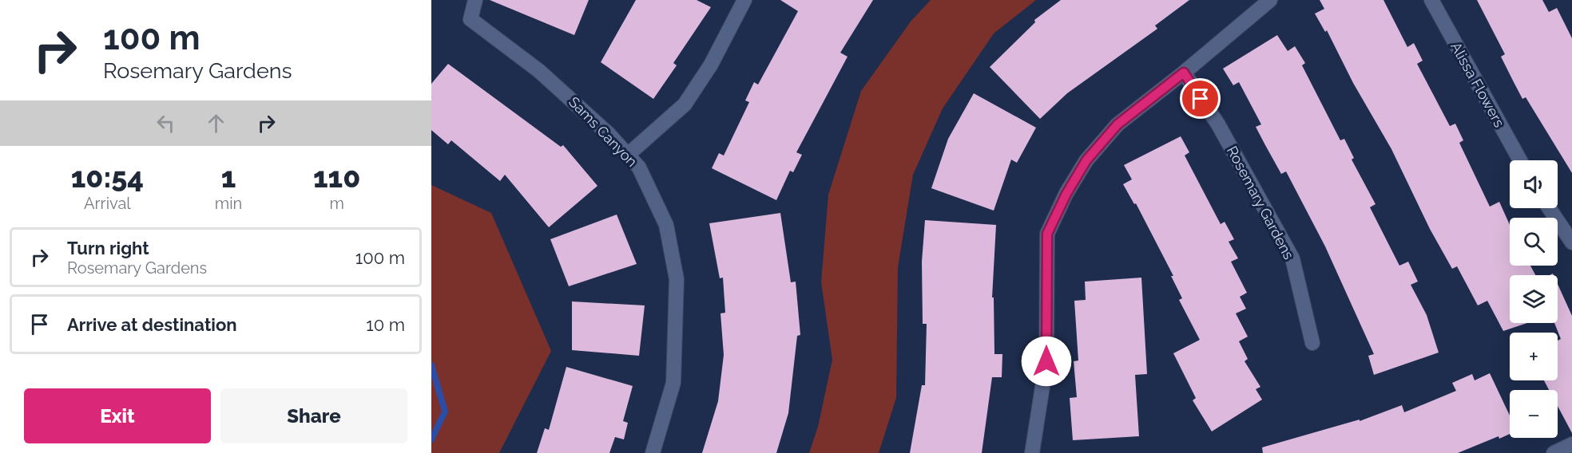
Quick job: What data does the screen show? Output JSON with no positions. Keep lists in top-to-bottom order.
{
  "streets": {
    "street": ["Alissa Flowers", "Sams Canyon", "Rosemary Gardens"]
  },
  "page": {
    "turn": ["100 m", "Rosemary Gardens"],
    "eta": [
      "10:54",
      "Arrival",
      "1",
      "min",
      "110",
      "m"
    ],
    "map_buttons": ["+", "−"],
    "list": [
      {
        "name": "Turn right",
        "note": "Rosemary Gardens",
        "value": "100 m"
      },
      {
        "name": "Arrive at destination",
        "value": "10 m"
      }
    ],
    "buttons": ["Exit", "Share"]
  }
}
